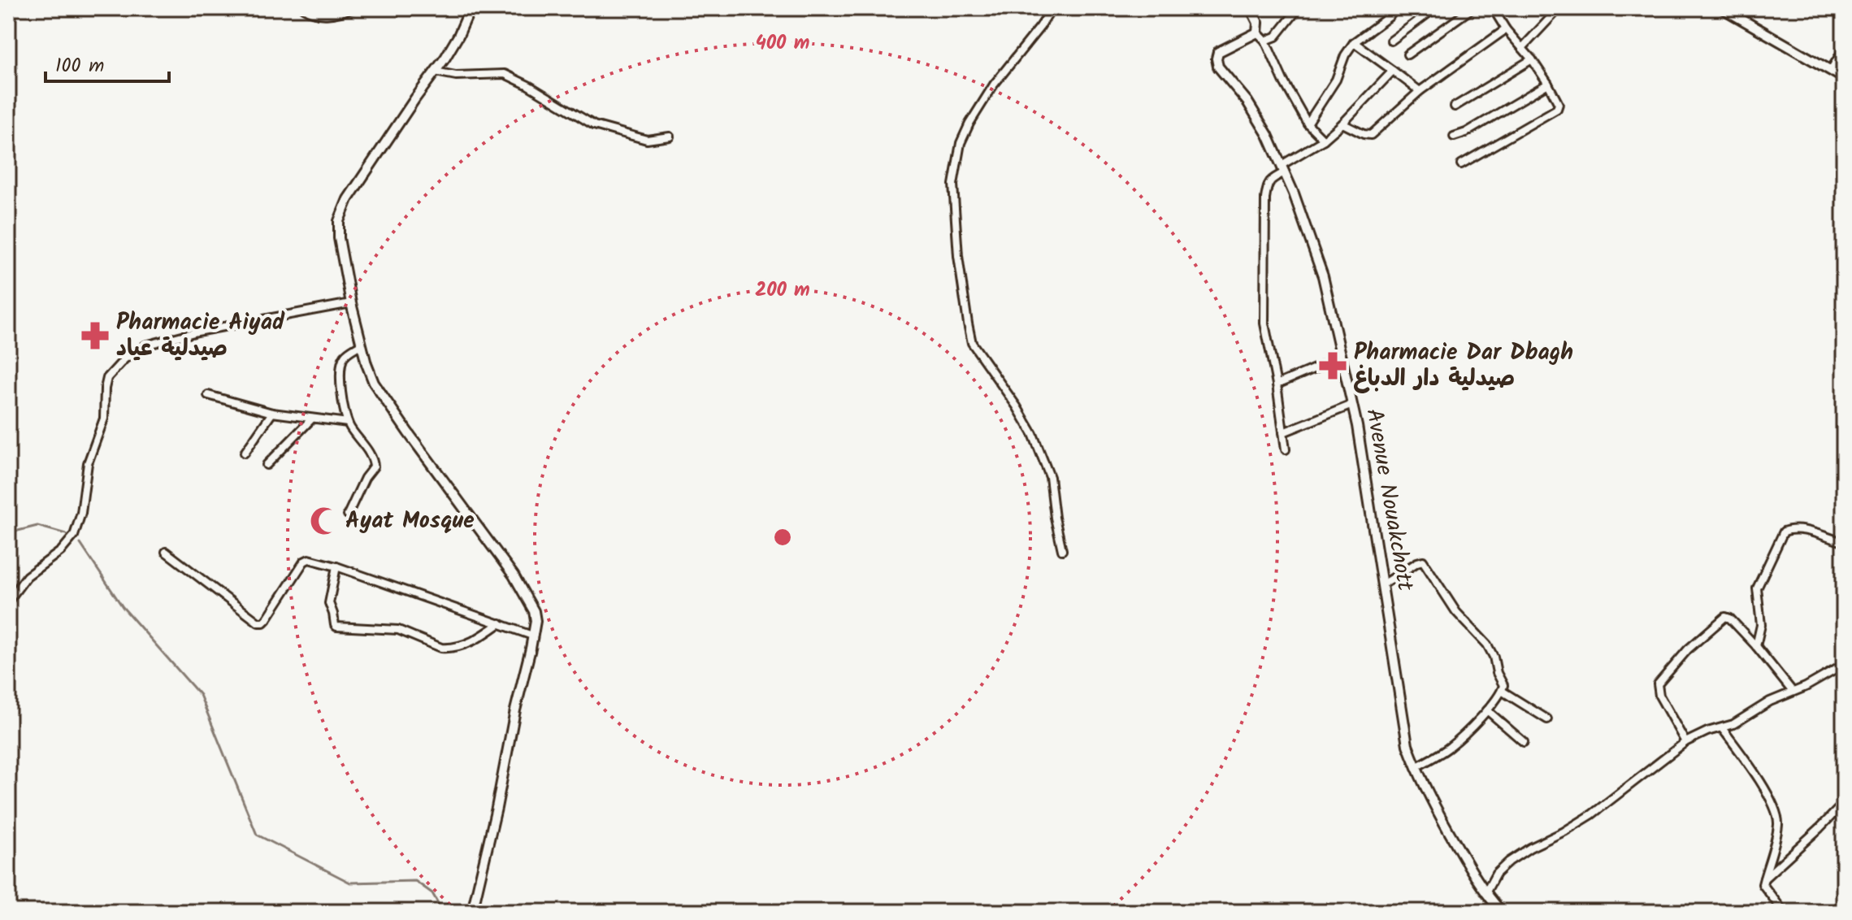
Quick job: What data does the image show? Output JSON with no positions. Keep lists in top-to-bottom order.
{
  "streets": {
    "street": ["Avenue Nouakchott"]
  },
  "places": {
    "pharmacy": ["Pharmacie Aiyad صيدلية عياد", "Pharmacie Dar Dbagh صيدلية دار الدباغ"],
    "mosque": ["Ayat Mosque"]
  },
  "scale_bar": "100 m",
  "rings": ["400 m", "200 m"]
}
